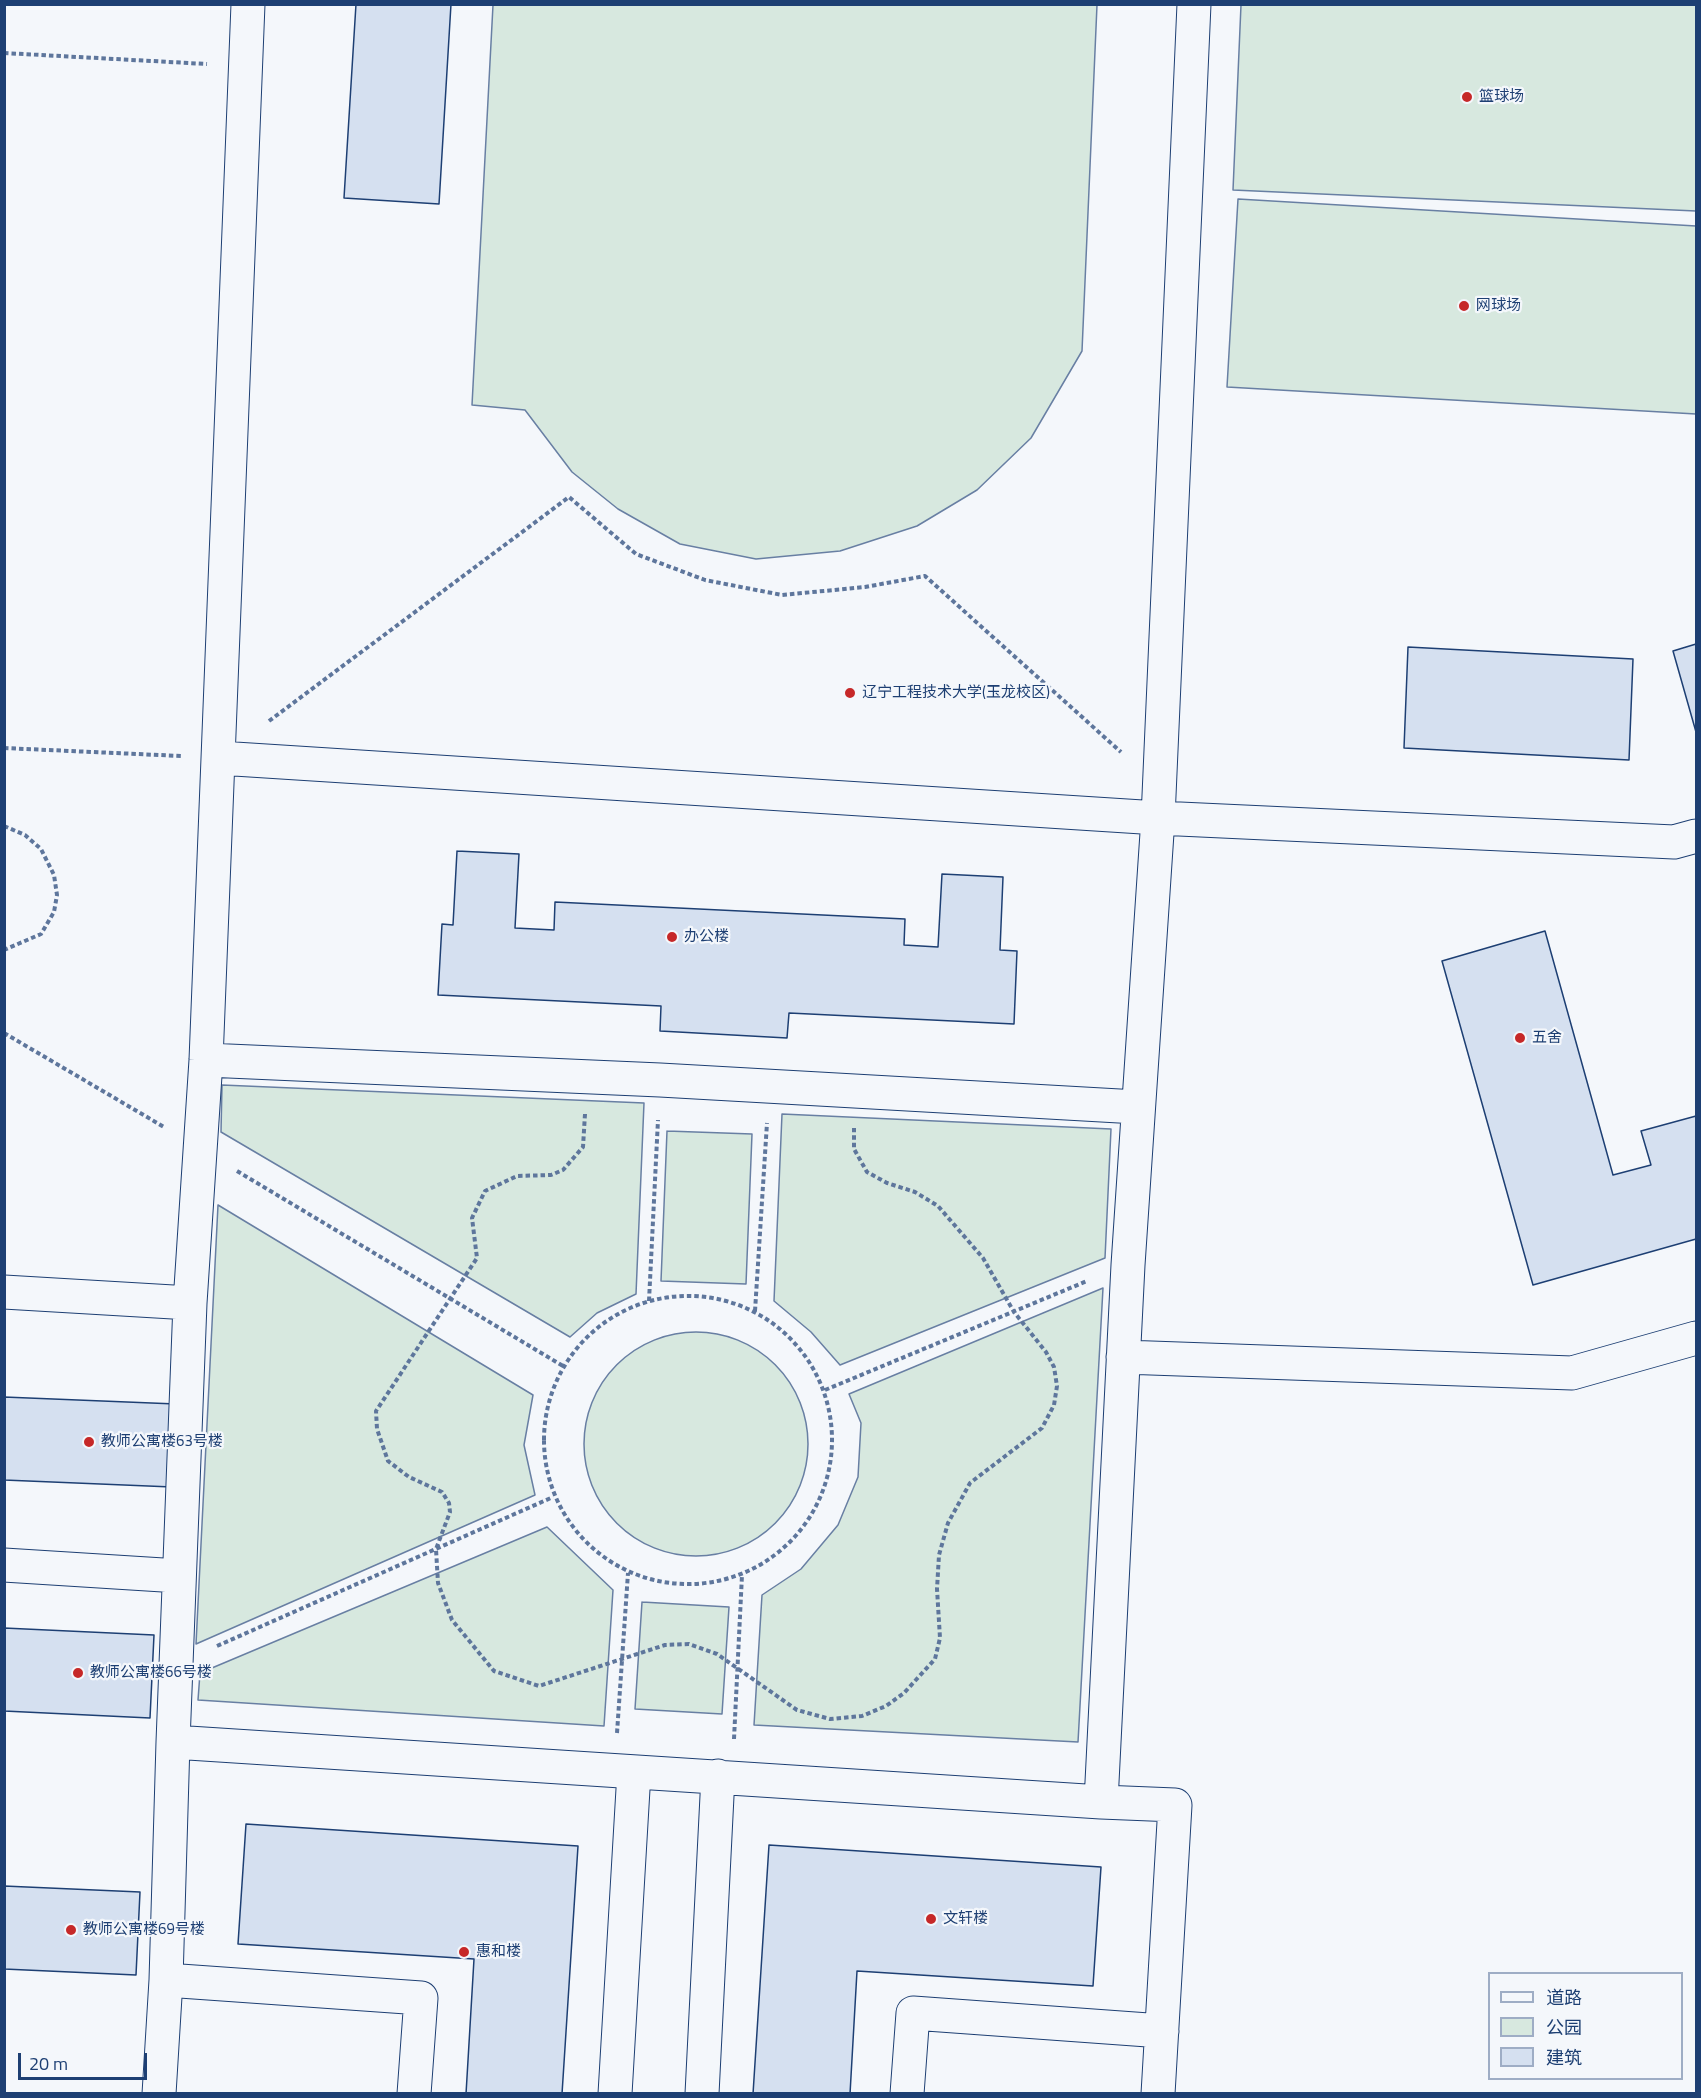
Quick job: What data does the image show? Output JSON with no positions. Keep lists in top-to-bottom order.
{
  "places": [
    "篮球场",
    "网球场",
    "辽宁工程技术大学(玉龙校区)",
    "办公楼",
    "五舍",
    "教师公寓楼63号楼",
    "教师公寓楼66号楼",
    "文轩楼",
    "教师公寓楼69号楼",
    "惠和楼"
  ],
  "legend": ["道路", "公园", "建筑"],
  "scale_bar": "20 m"
}
